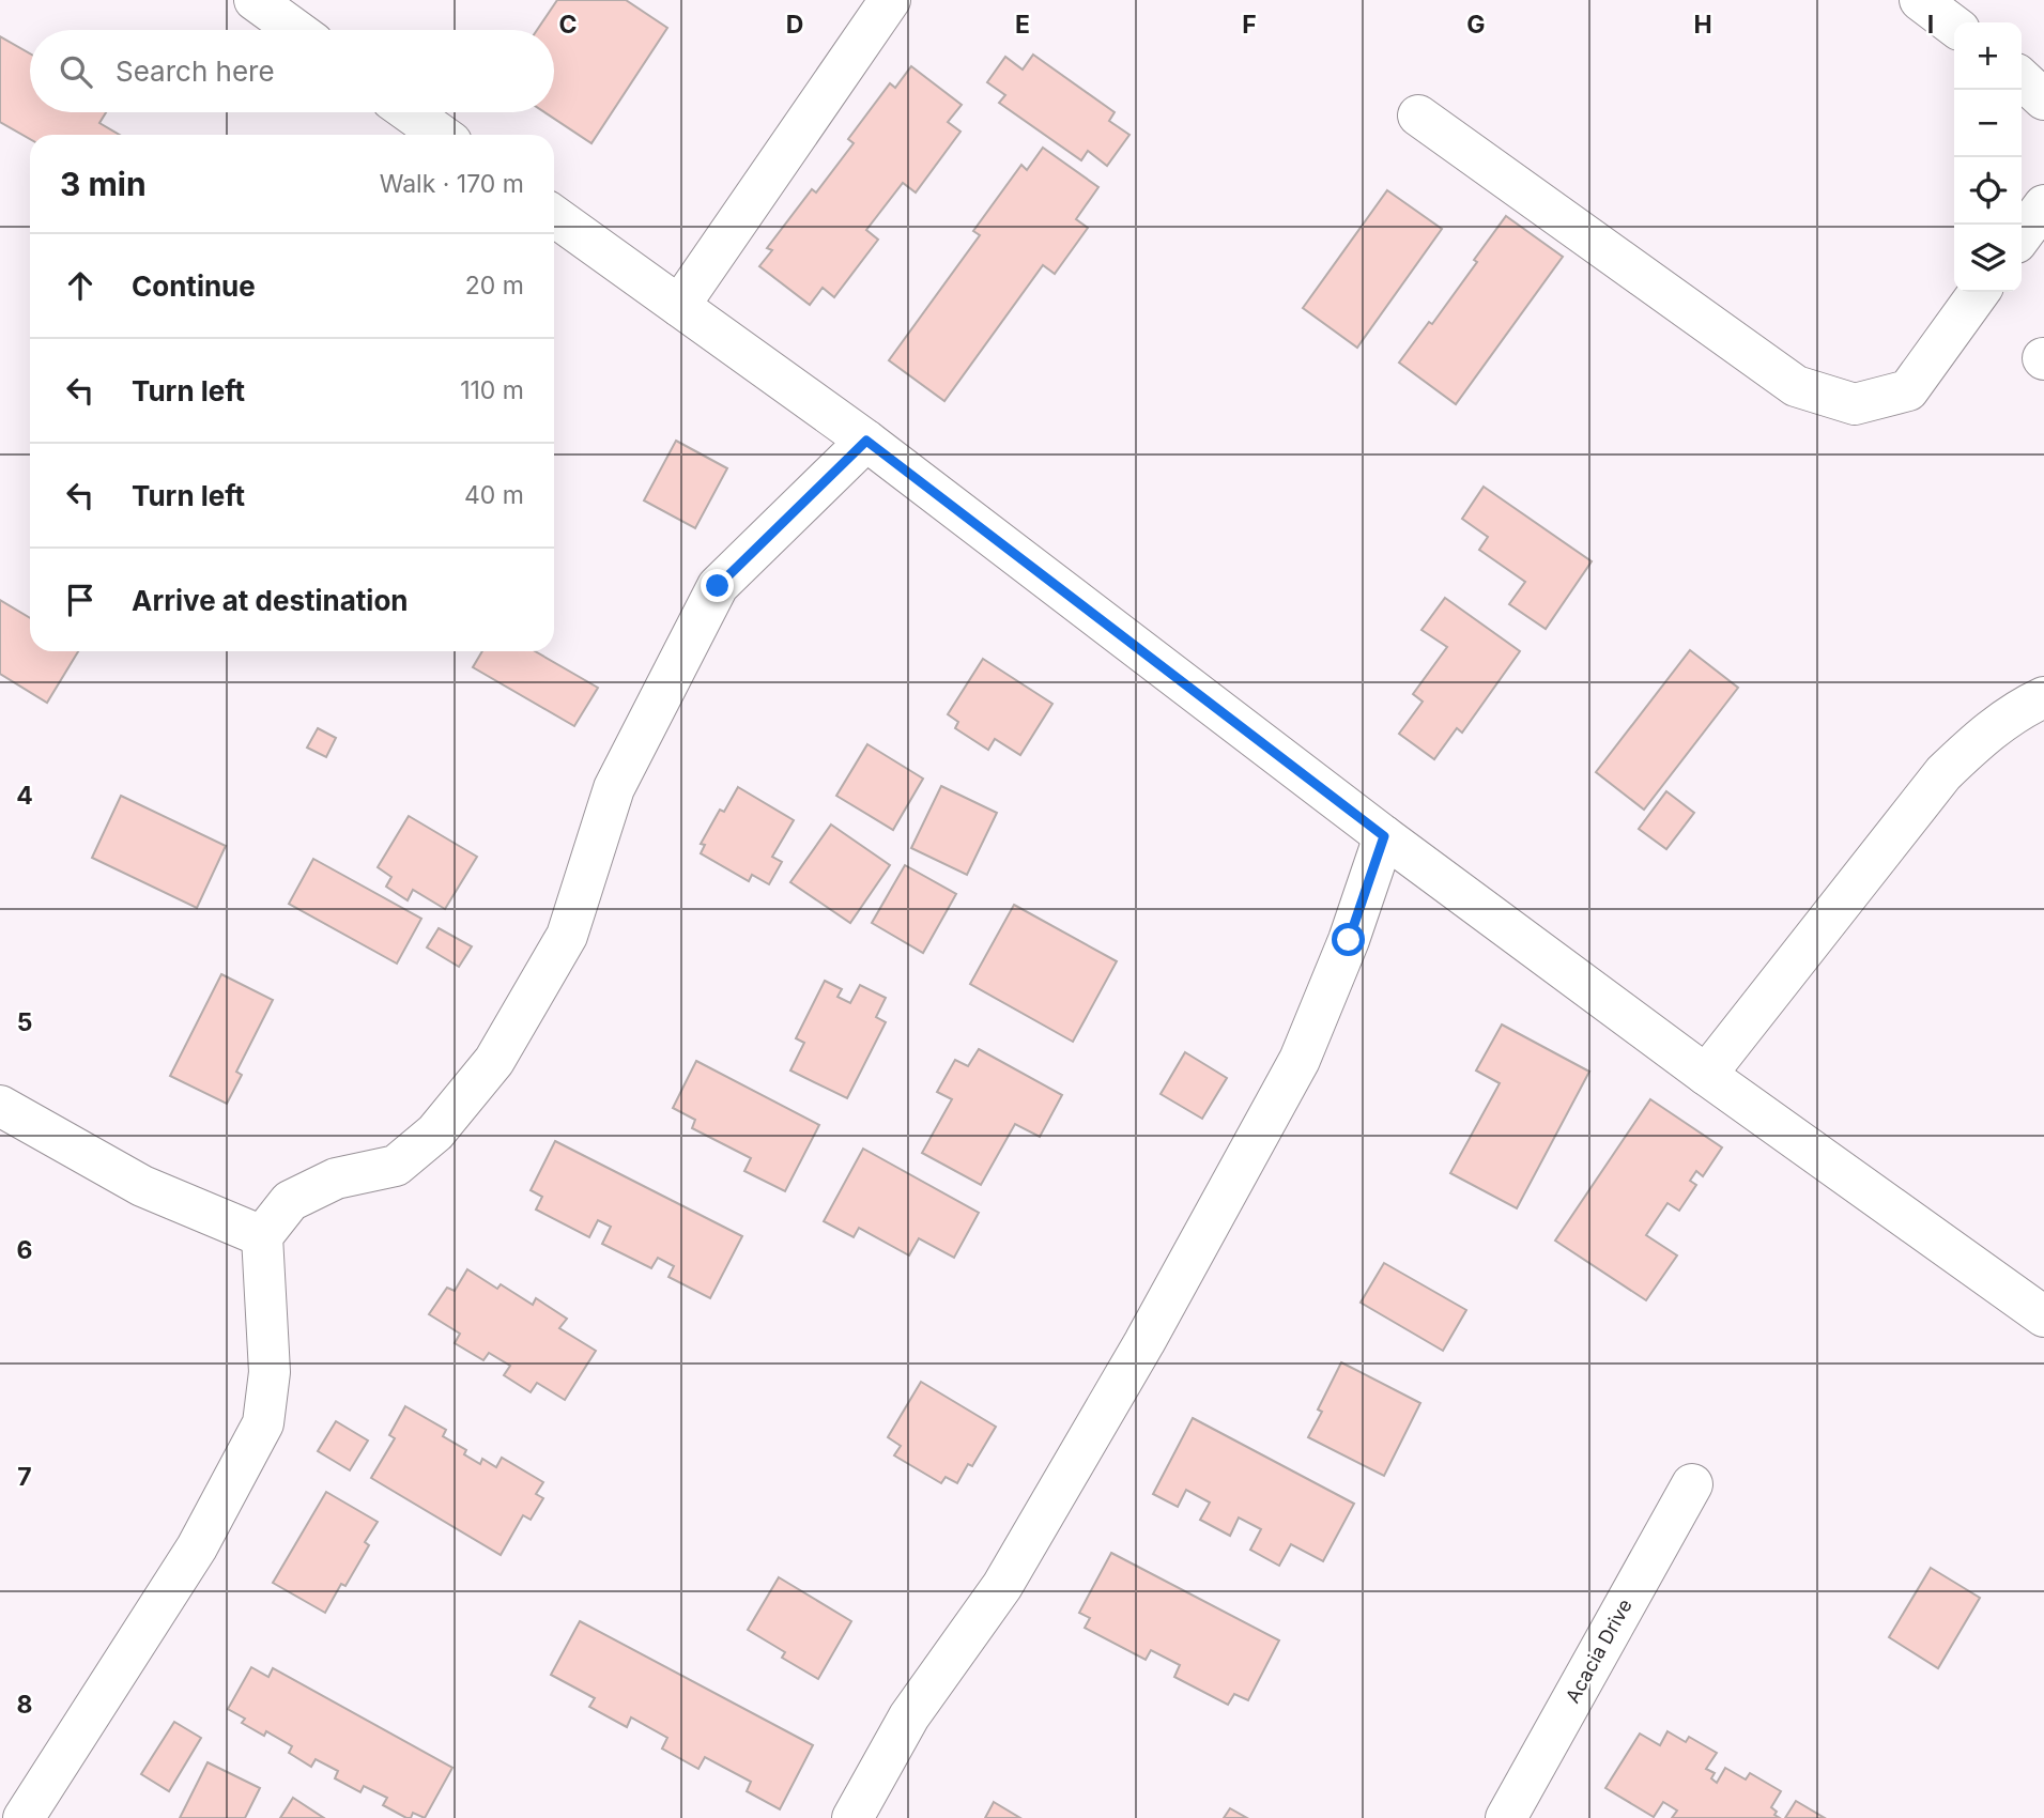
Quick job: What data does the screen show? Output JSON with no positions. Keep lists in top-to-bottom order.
{
  "streets": {
    "street": ["Acacia Drive"]
  },
  "page": {
    "map_buttons": ["+", "−"],
    "search": "Search here",
    "heading": ["3 min", "Walk · 170 m"],
    "list": [
      ["Continue", "20 m"],
      ["Turn left", "110 m"],
      ["Turn left", "40 m"],
      "Arrive at destination"
    ]
  },
  "grid": {
    "columns": [
      "C",
      "D",
      "E",
      "F",
      "G",
      "H",
      "I"
    ],
    "rows": [
      "4",
      "5",
      "6",
      "7",
      "8"
    ]
  }
}
